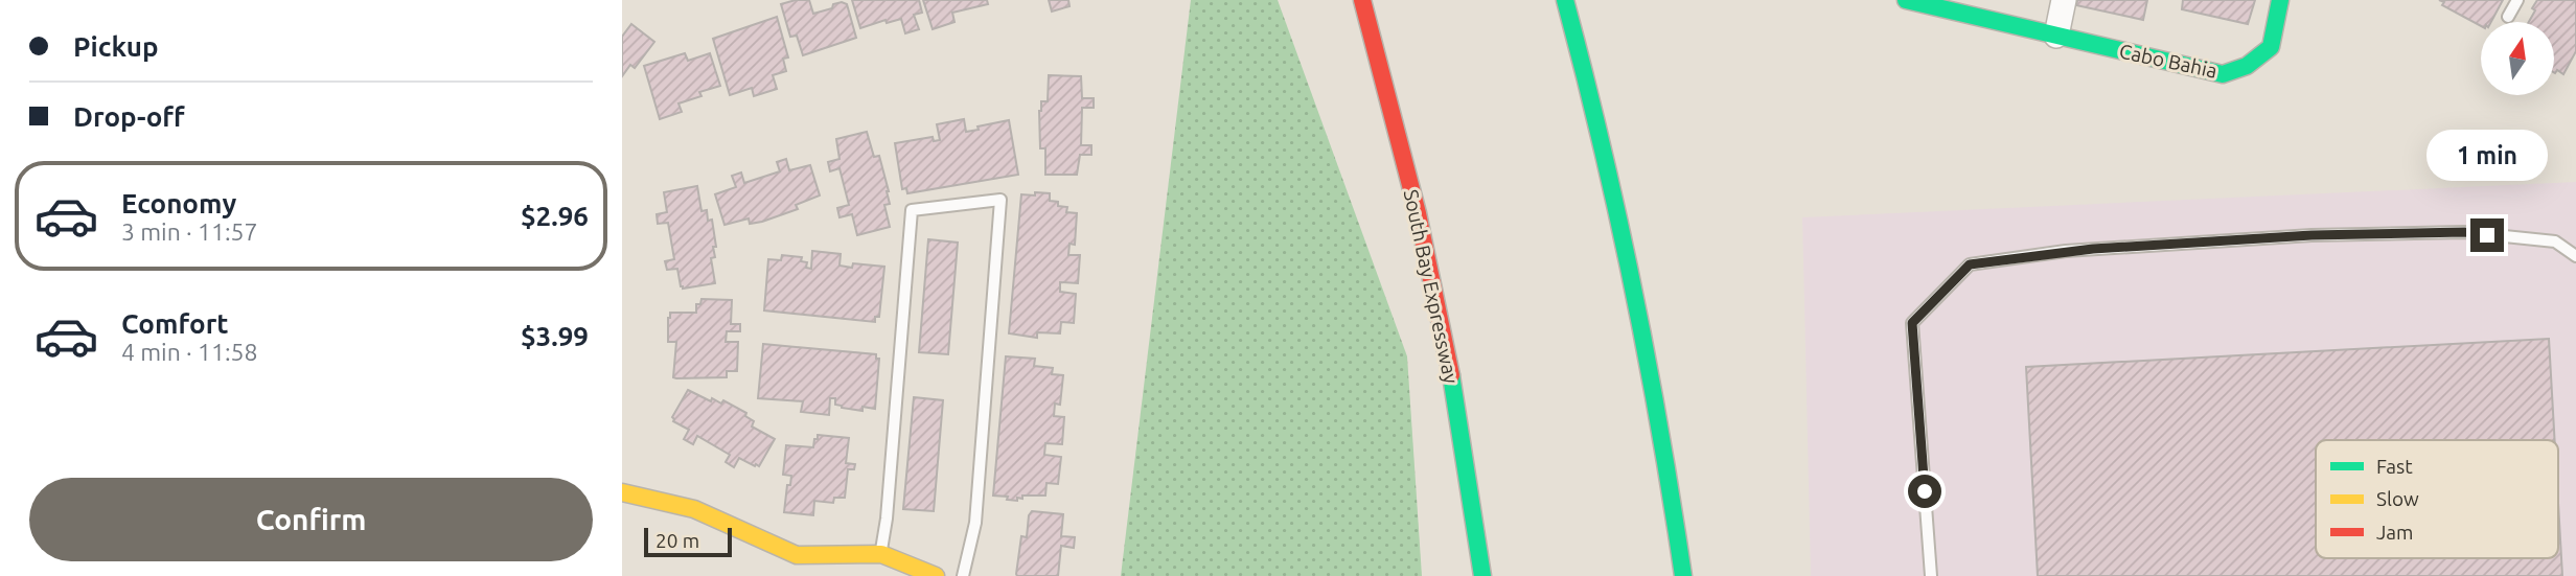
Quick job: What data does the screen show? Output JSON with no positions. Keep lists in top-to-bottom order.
{
  "streets": {
    "main road": ["Cabo Bahia", "South Bay Expressway"]
  },
  "legend": ["Fast", "Slow", "Jam"],
  "scale_bar": "20 m",
  "north": "top",
  "page": {
    "banner": ["Pickup", "Drop-off"],
    "bubble": "1 min",
    "list": [
      {
        "name": "Economy",
        "note": "3 min · 11:57",
        "value": "$2.96"
      },
      {
        "name": "Comfort",
        "note": "4 min · 11:58",
        "value": "$3.99"
      }
    ],
    "buttons": "Confirm",
    "scale": "20 m"
  }
}
